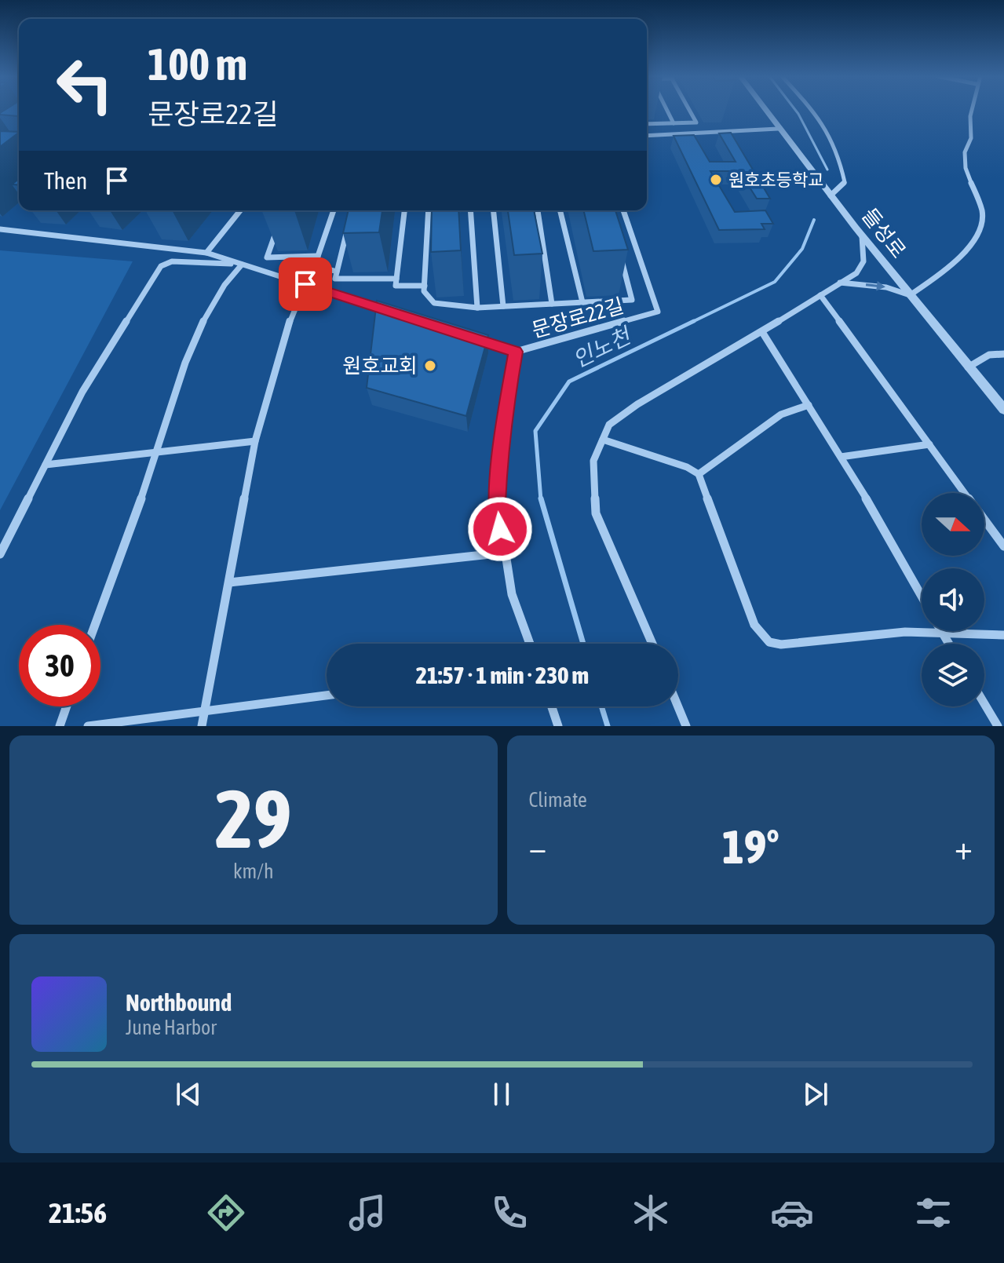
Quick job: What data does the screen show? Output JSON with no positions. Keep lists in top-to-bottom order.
{
  "streets": {
    "street": ["들성로", "문장로22길"]
  },
  "water": ["인노천"],
  "places": ["원호초등학교", "원호교회"],
  "north": "right",
  "page": {
    "turn": ["100 m", "문장로22길"],
    "then": "Then",
    "limit": "30",
    "trip": "21:57 · 1 min · 230 m",
    "tile": [
      ["29", "km/h"],
      "Climate"
    ],
    "heat": ["−", "19°", "+"],
    "song": ["Northbound", "June Harbor"],
    "tabs": "21:56"
  }
}
